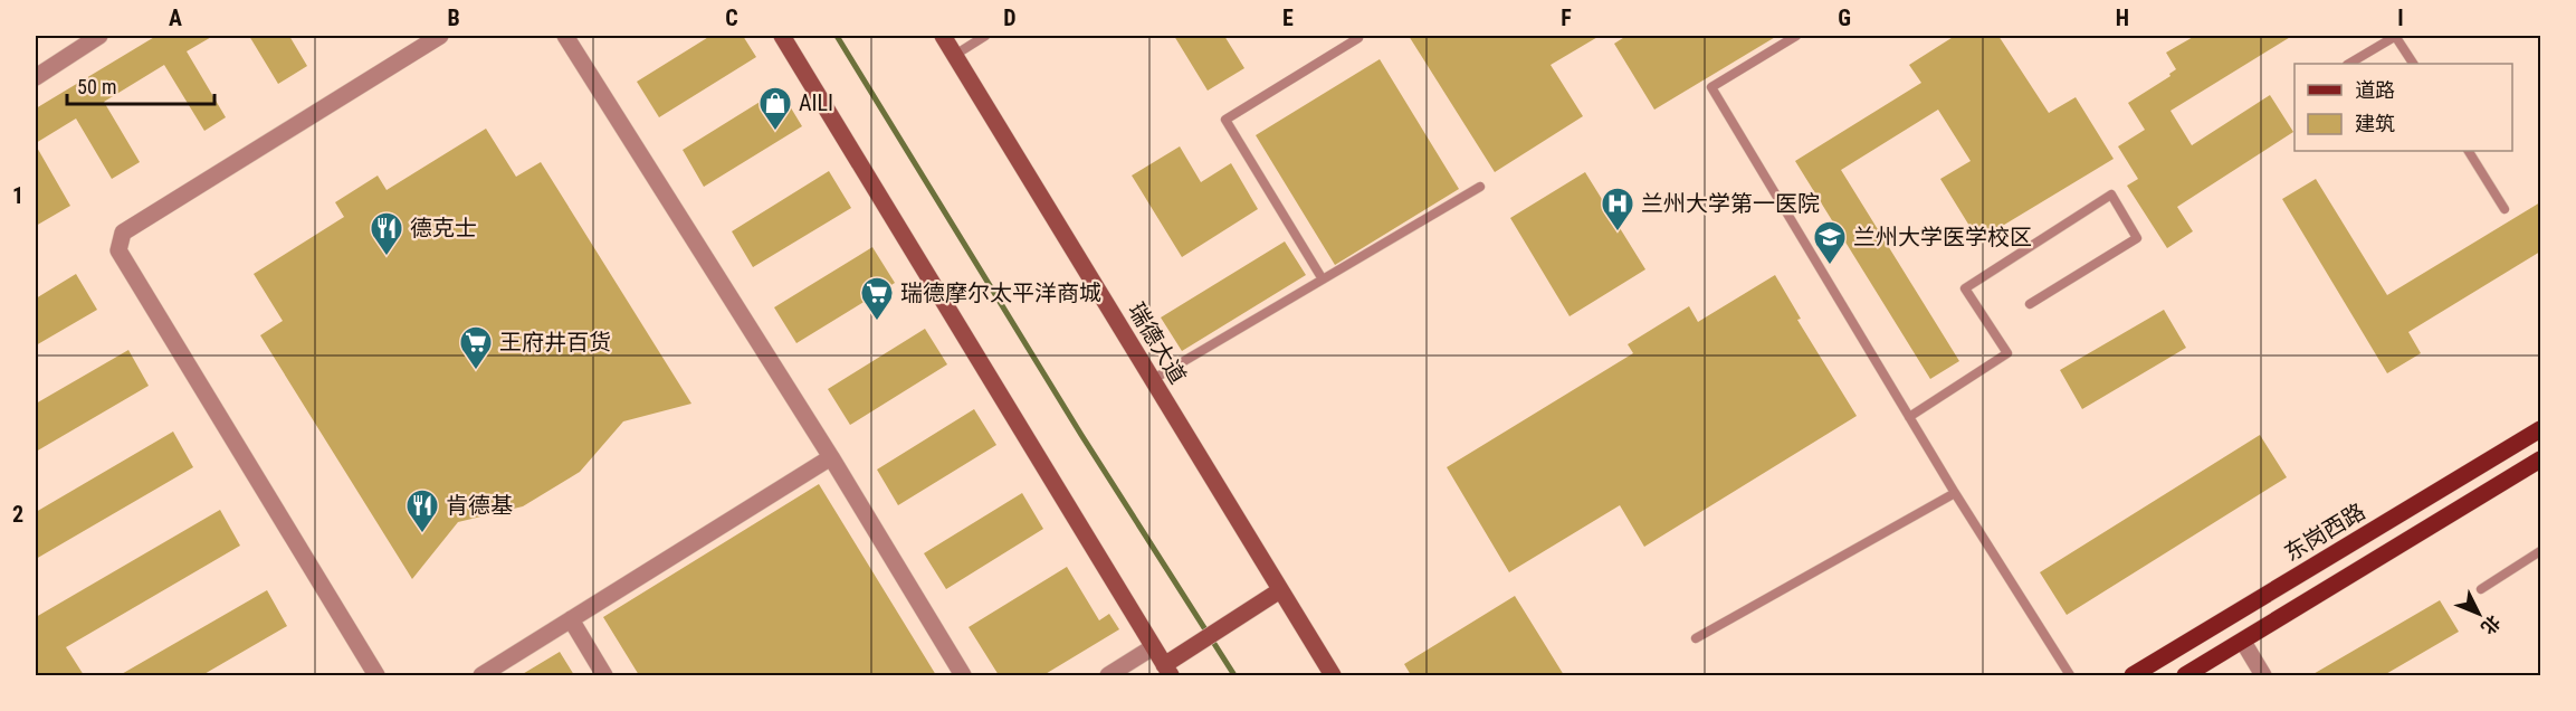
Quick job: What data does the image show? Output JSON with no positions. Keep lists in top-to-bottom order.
{
  "streets": {
    "main road": ["东岗西路"],
    "street": ["瑞德大道"]
  },
  "places": {
    "shop": ["AILI"],
    "hospital": ["兰州大学第一医院"],
    "restaurant": ["德克士", "肯德基"],
    "school or university": ["兰州大学医学校区"],
    "supermarket": ["瑞德摩尔太平洋商城", "王府井百货"]
  },
  "legend": ["道路", "建筑"],
  "scale_bar": "50 m",
  "north": "bottom right",
  "grid": {
    "columns": [
      "A",
      "B",
      "C",
      "D",
      "E",
      "F",
      "G",
      "H",
      "I"
    ],
    "rows": ["1", "2"]
  }
}
